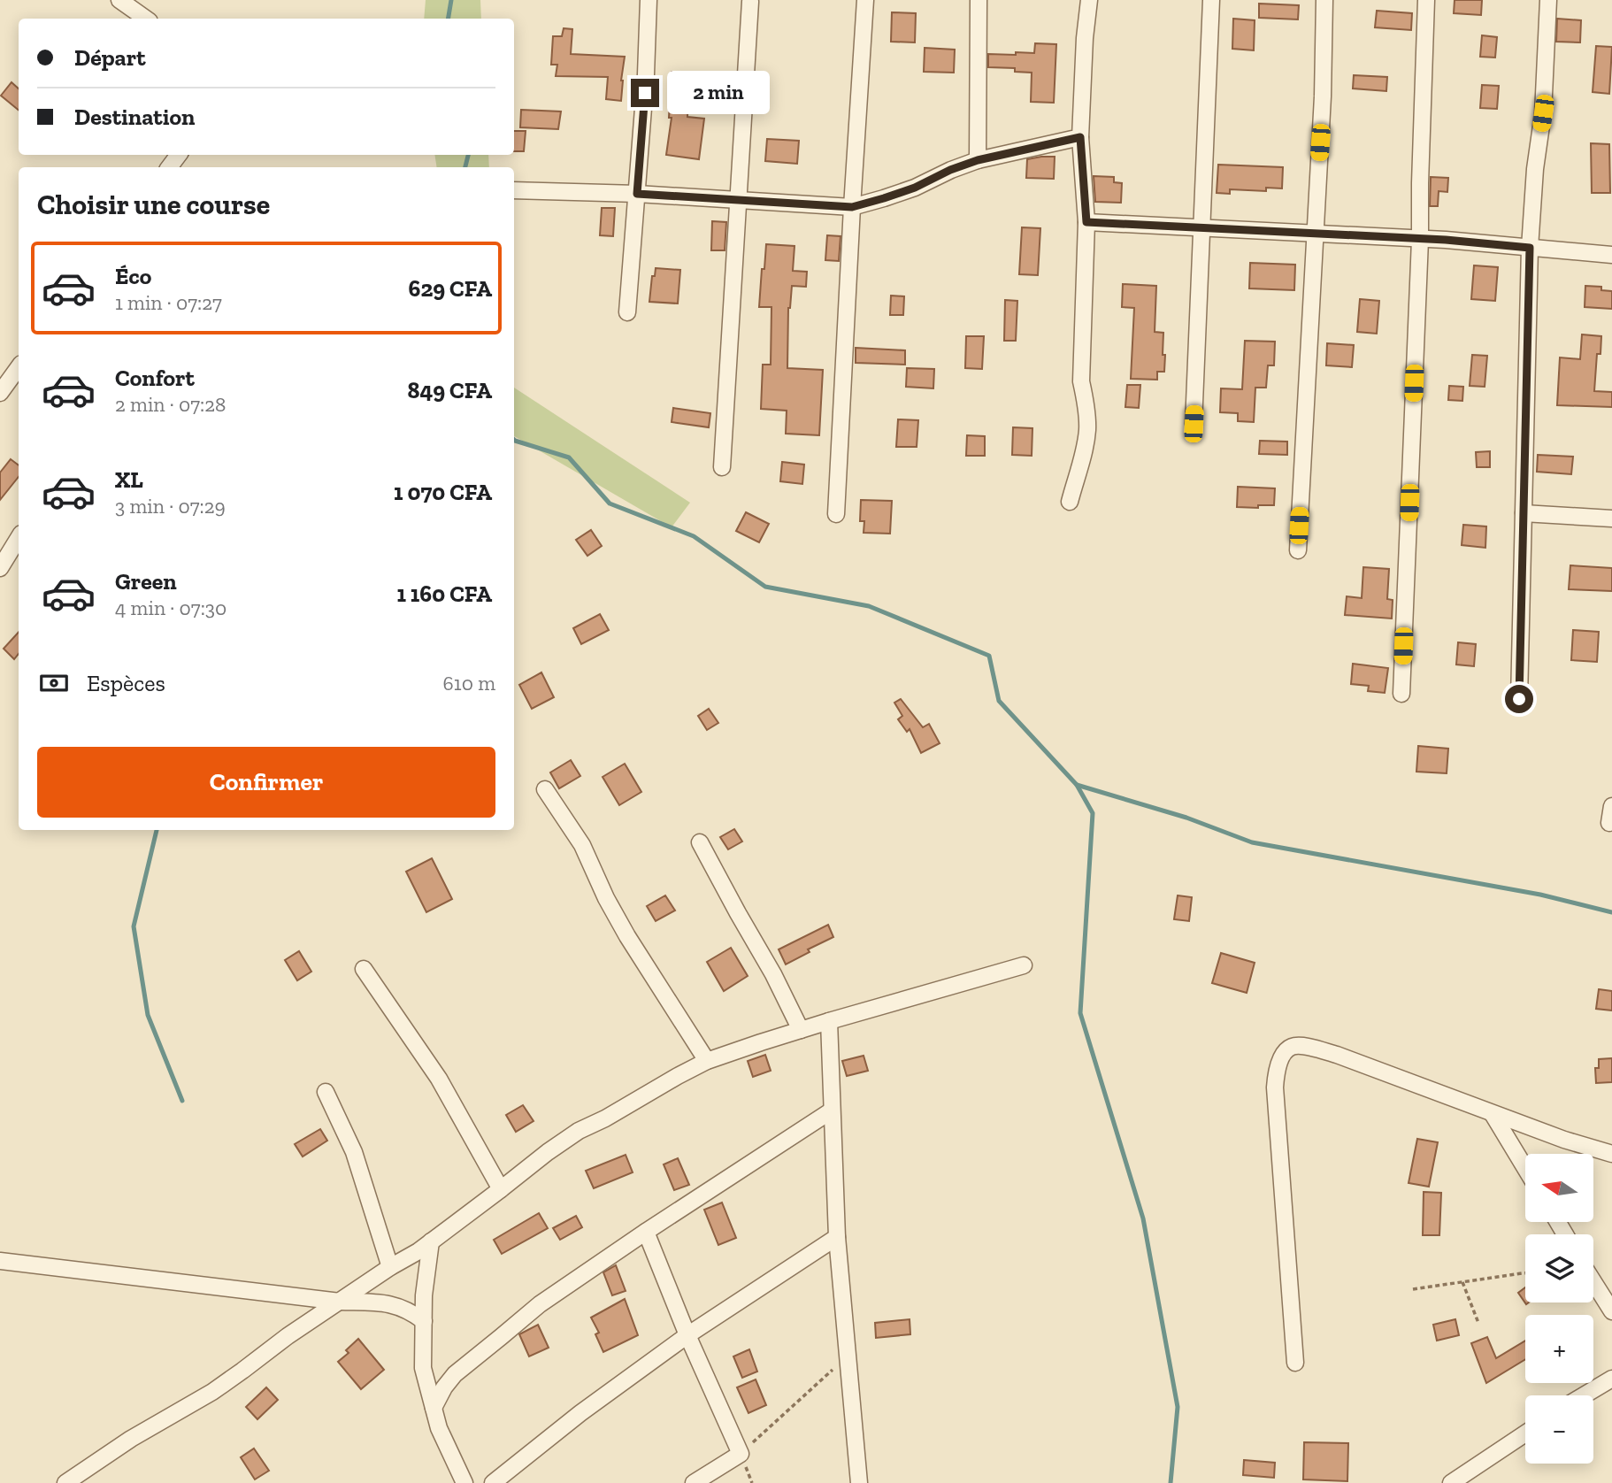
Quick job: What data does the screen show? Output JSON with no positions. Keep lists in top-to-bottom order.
{
  "north": "left",
  "page": {
    "banner": ["Départ", "Destination"],
    "bubble": "2 min",
    "heading": "Choisir une course",
    "list": [
      {
        "name": "Éco",
        "note": "1 min · 07:27",
        "value": "629 CFA"
      },
      {
        "name": "Confort",
        "note": "2 min · 07:28",
        "value": "849 CFA"
      },
      {
        "name": "XL",
        "note": "3 min · 07:29",
        "value": "1 070 CFA"
      },
      {
        "name": "Green",
        "note": "4 min · 07:30",
        "value": "1 160 CFA"
      }
    ],
    "pay": ["Espèces", "610 m"],
    "buttons": "Confirmer",
    "map_buttons": ["+", "−"]
  }
}
